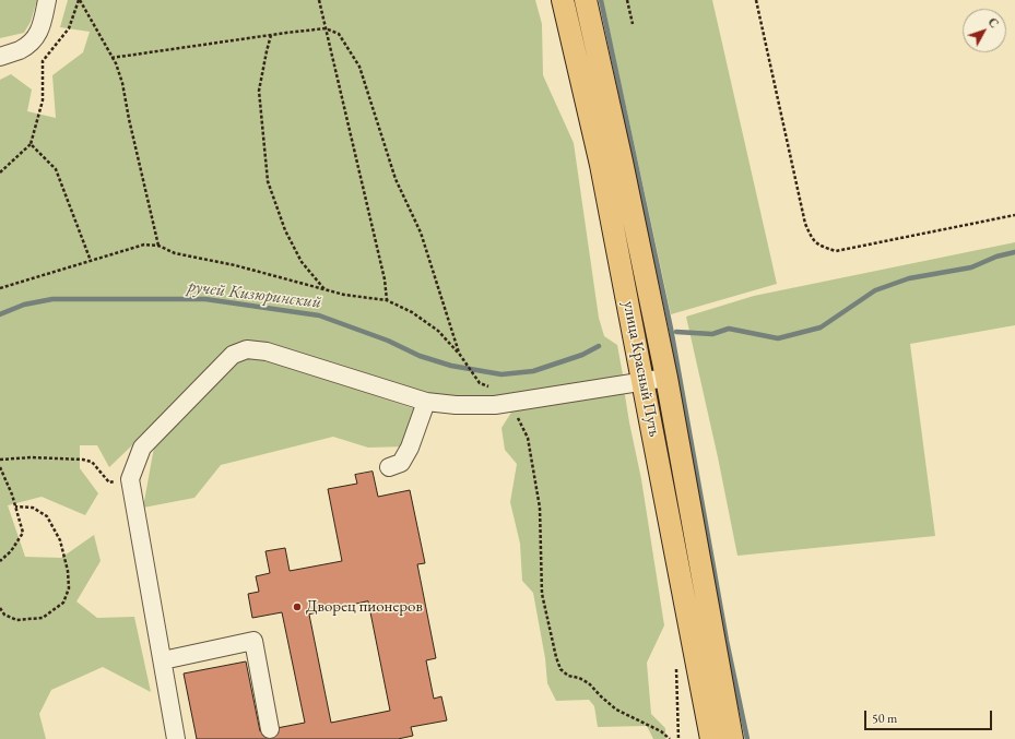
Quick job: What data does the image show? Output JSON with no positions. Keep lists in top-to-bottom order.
{
  "streets": {
    "main road": ["улица Красный Путь"]
  },
  "water": ["ручей Кизюринский"],
  "places": ["Дворец пионеров"],
  "scale_bar": "50 m",
  "north": "top right"
}
